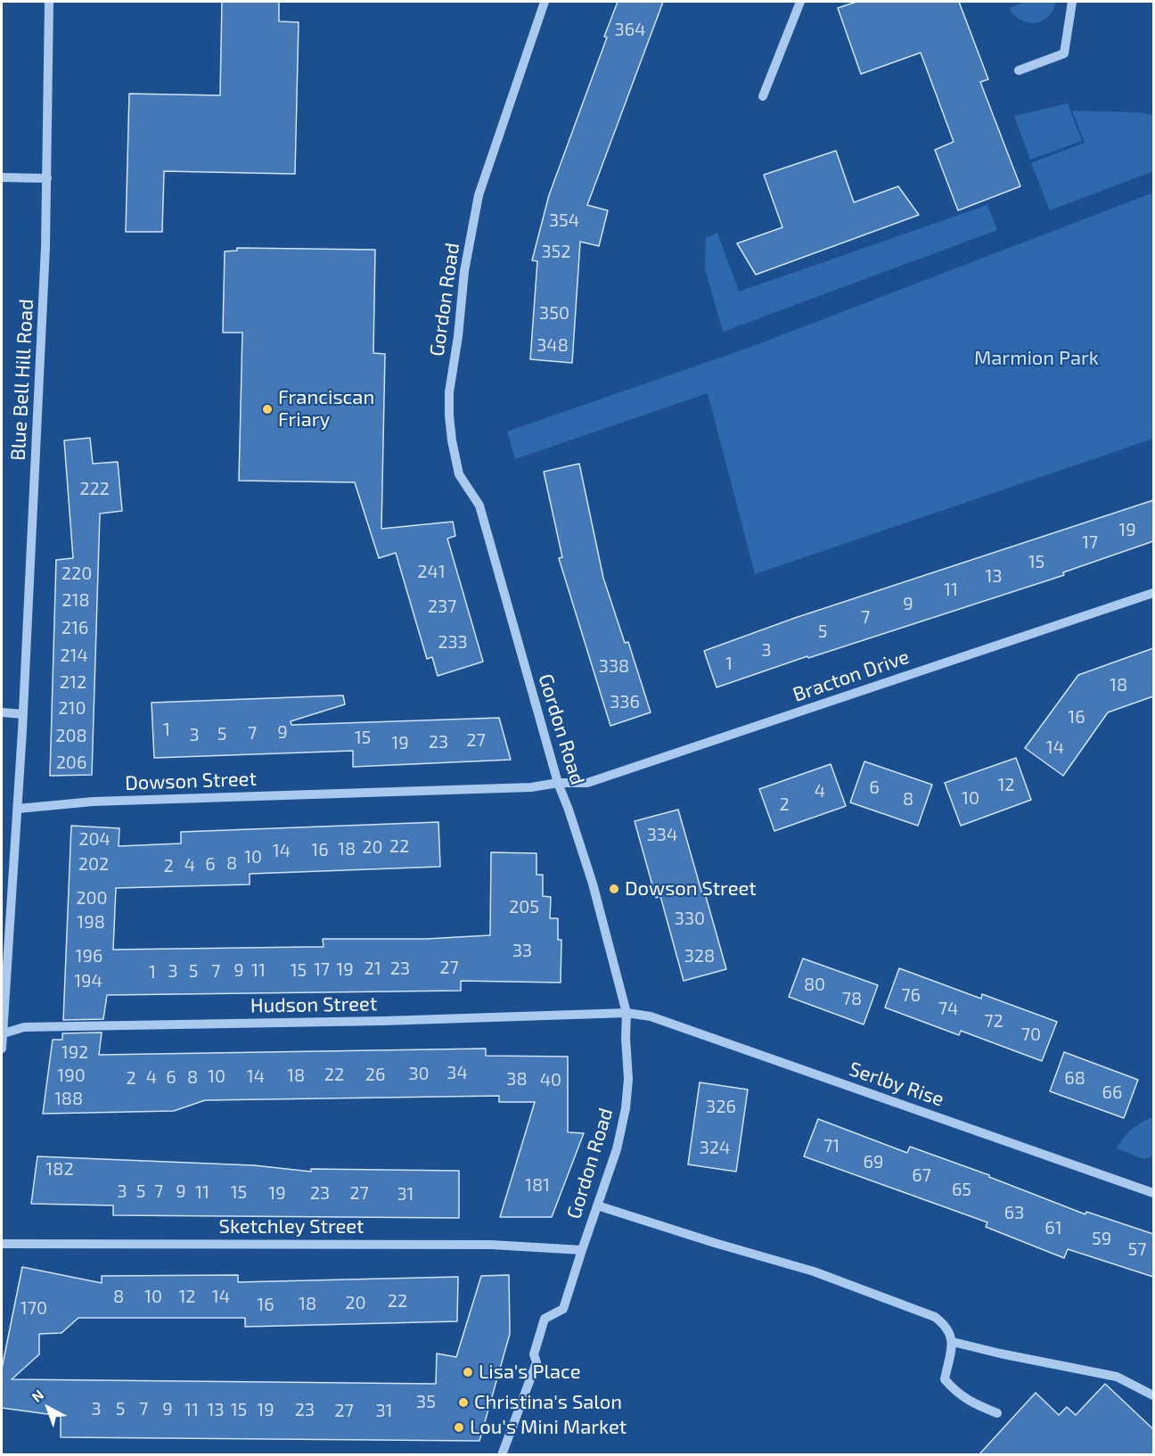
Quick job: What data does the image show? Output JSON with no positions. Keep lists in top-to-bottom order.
{
  "streets": {
    "street": [
      "Gordon Road",
      "Blue Bell Hill Road",
      "Bracton Drive",
      "Dowson Street",
      "Hudson Street",
      "Serlby Rise",
      "Sketchley Street"
    ]
  },
  "crossings": [
    ["Gordon Road", "Bracton Drive"],
    ["Gordon Road", "Dowson Street"],
    ["Gordon Road", "Hudson Street"],
    ["Gordon Road", "Serlby Rise"],
    ["Gordon Road", "Sketchley Street"],
    ["Blue Bell Hill Road", "Dowson Street"],
    ["Blue Bell Hill Road", "Hudson Street"],
    ["Bracton Drive", "Dowson Street"],
    ["Hudson Street", "Serlby Rise"]
  ],
  "parks": ["Marmion Park"],
  "places": [
    "Franciscan Friary",
    "Dowson Street",
    "Lisa's Place",
    "Christina's Salon",
    "Lou's Mini Market"
  ],
  "house_numbers": [
    "364",
    "354",
    "352",
    "350",
    "348",
    "222",
    "19",
    "17",
    "15",
    "241",
    "220",
    "13",
    "11",
    "218",
    "9",
    "237",
    "7",
    "216",
    "5",
    "233",
    "3",
    "214",
    "1",
    "338",
    "212",
    "18",
    "336",
    "210",
    "16",
    "1",
    "9",
    "7",
    "5",
    "3",
    "208",
    "15",
    "27",
    "23",
    "19",
    "14",
    "206",
    "12",
    "6",
    "4",
    "10",
    "8",
    "2",
    "334",
    "204",
    "22",
    "20",
    "18",
    "16",
    "14",
    "10",
    "8",
    "202",
    "6",
    "4",
    "2",
    "200",
    "205",
    "330",
    "198",
    "33",
    "196",
    "328",
    "27",
    "21",
    "23",
    "17",
    "19",
    "9",
    "11",
    "15",
    "3",
    "5",
    "7",
    "1",
    "194",
    "80",
    "76",
    "78",
    "74",
    "72",
    "70",
    "192",
    "34",
    "30",
    "22",
    "26",
    "190",
    "18",
    "10",
    "14",
    "4",
    "6",
    "8",
    "2",
    "68",
    "38",
    "40",
    "66",
    "188",
    "326",
    "71",
    "324",
    "69",
    "182",
    "67",
    "181",
    "65",
    "3",
    "5",
    "7",
    "9",
    "11",
    "15",
    "19",
    "23",
    "27",
    "31",
    "63",
    "61",
    "59",
    "57",
    "8",
    "10",
    "12",
    "14",
    "22",
    "20",
    "18",
    "16",
    "170",
    "35",
    "3",
    "5",
    "7",
    "9",
    "11",
    "13",
    "15",
    "19",
    "23",
    "27",
    "31"
  ],
  "north": "top left"
}
